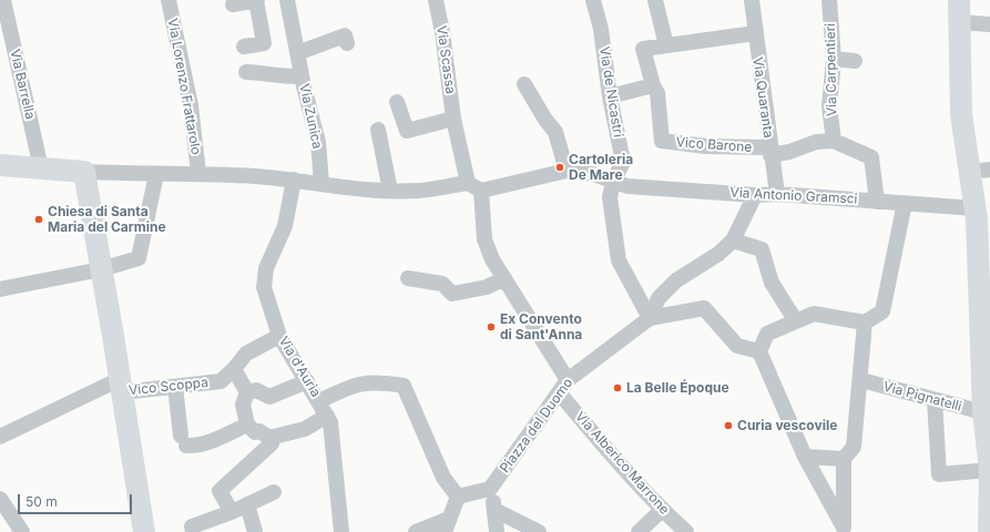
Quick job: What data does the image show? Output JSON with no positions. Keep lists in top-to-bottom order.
{
  "streets": {
    "street": [
      "Via Scassa",
      "Via Carpentieri",
      "Via Barrella",
      "Via Lorenzo Frattarolo",
      "Via de Nicastri",
      "Via Quaranta",
      "Via Zunica",
      "Vico Barone",
      "Via Antonio Gramsci",
      "Via d'Auria",
      "Vico Scoppa",
      "Via Pignatelli",
      "Piazza del Duomo",
      "Via Alberico Marrone"
    ]
  },
  "crossings": [
    ["Via Scassa", "Via Alberico Marrone"],
    ["Via de Nicastri", "Via Antonio Gramsci"],
    ["Via Quaranta", "Vico Barone"],
    ["Via Quaranta", "Via Antonio Gramsci"],
    ["Via d'Auria", "Vico Scoppa"],
    ["Piazza del Duomo", "Via Alberico Marrone"]
  ],
  "places": [
    "Cartoleria De Mare",
    "Chiesa di Santa Maria del Carmine",
    "Ex Convento di Sant'Anna",
    "La Belle Époque",
    "Curia vescovile"
  ],
  "scale_bar": "50 m"
}
